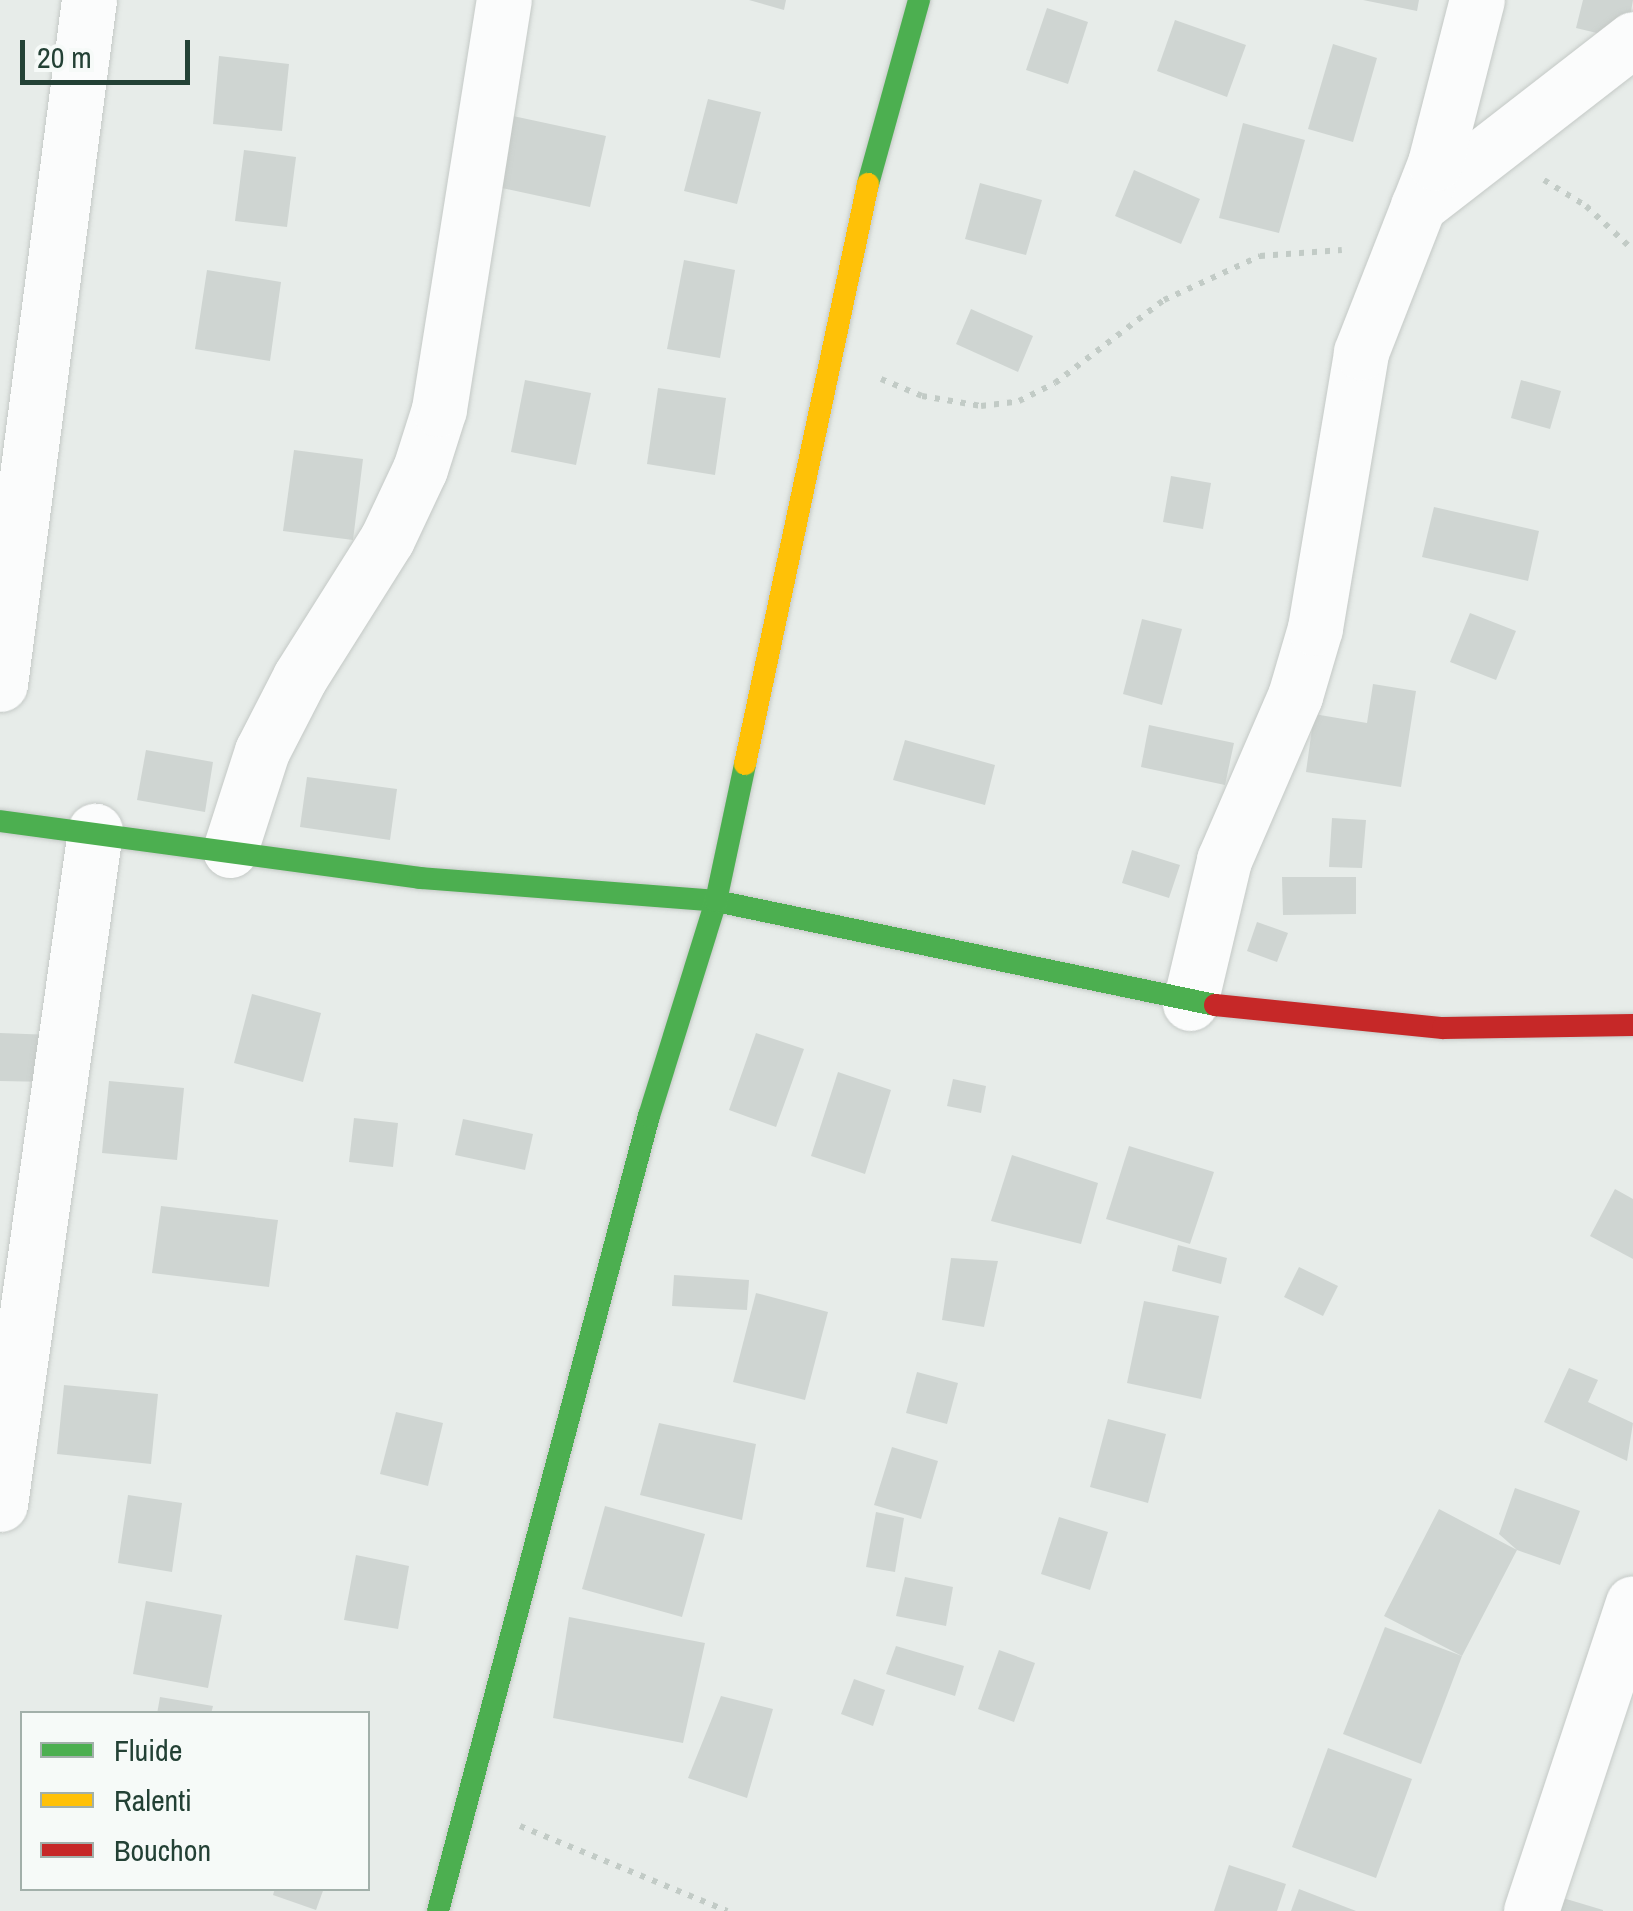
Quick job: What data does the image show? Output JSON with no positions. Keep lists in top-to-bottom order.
{
  "legend": ["Fluide", "Ralenti", "Bouchon"],
  "scale_bar": "20 m"
}
